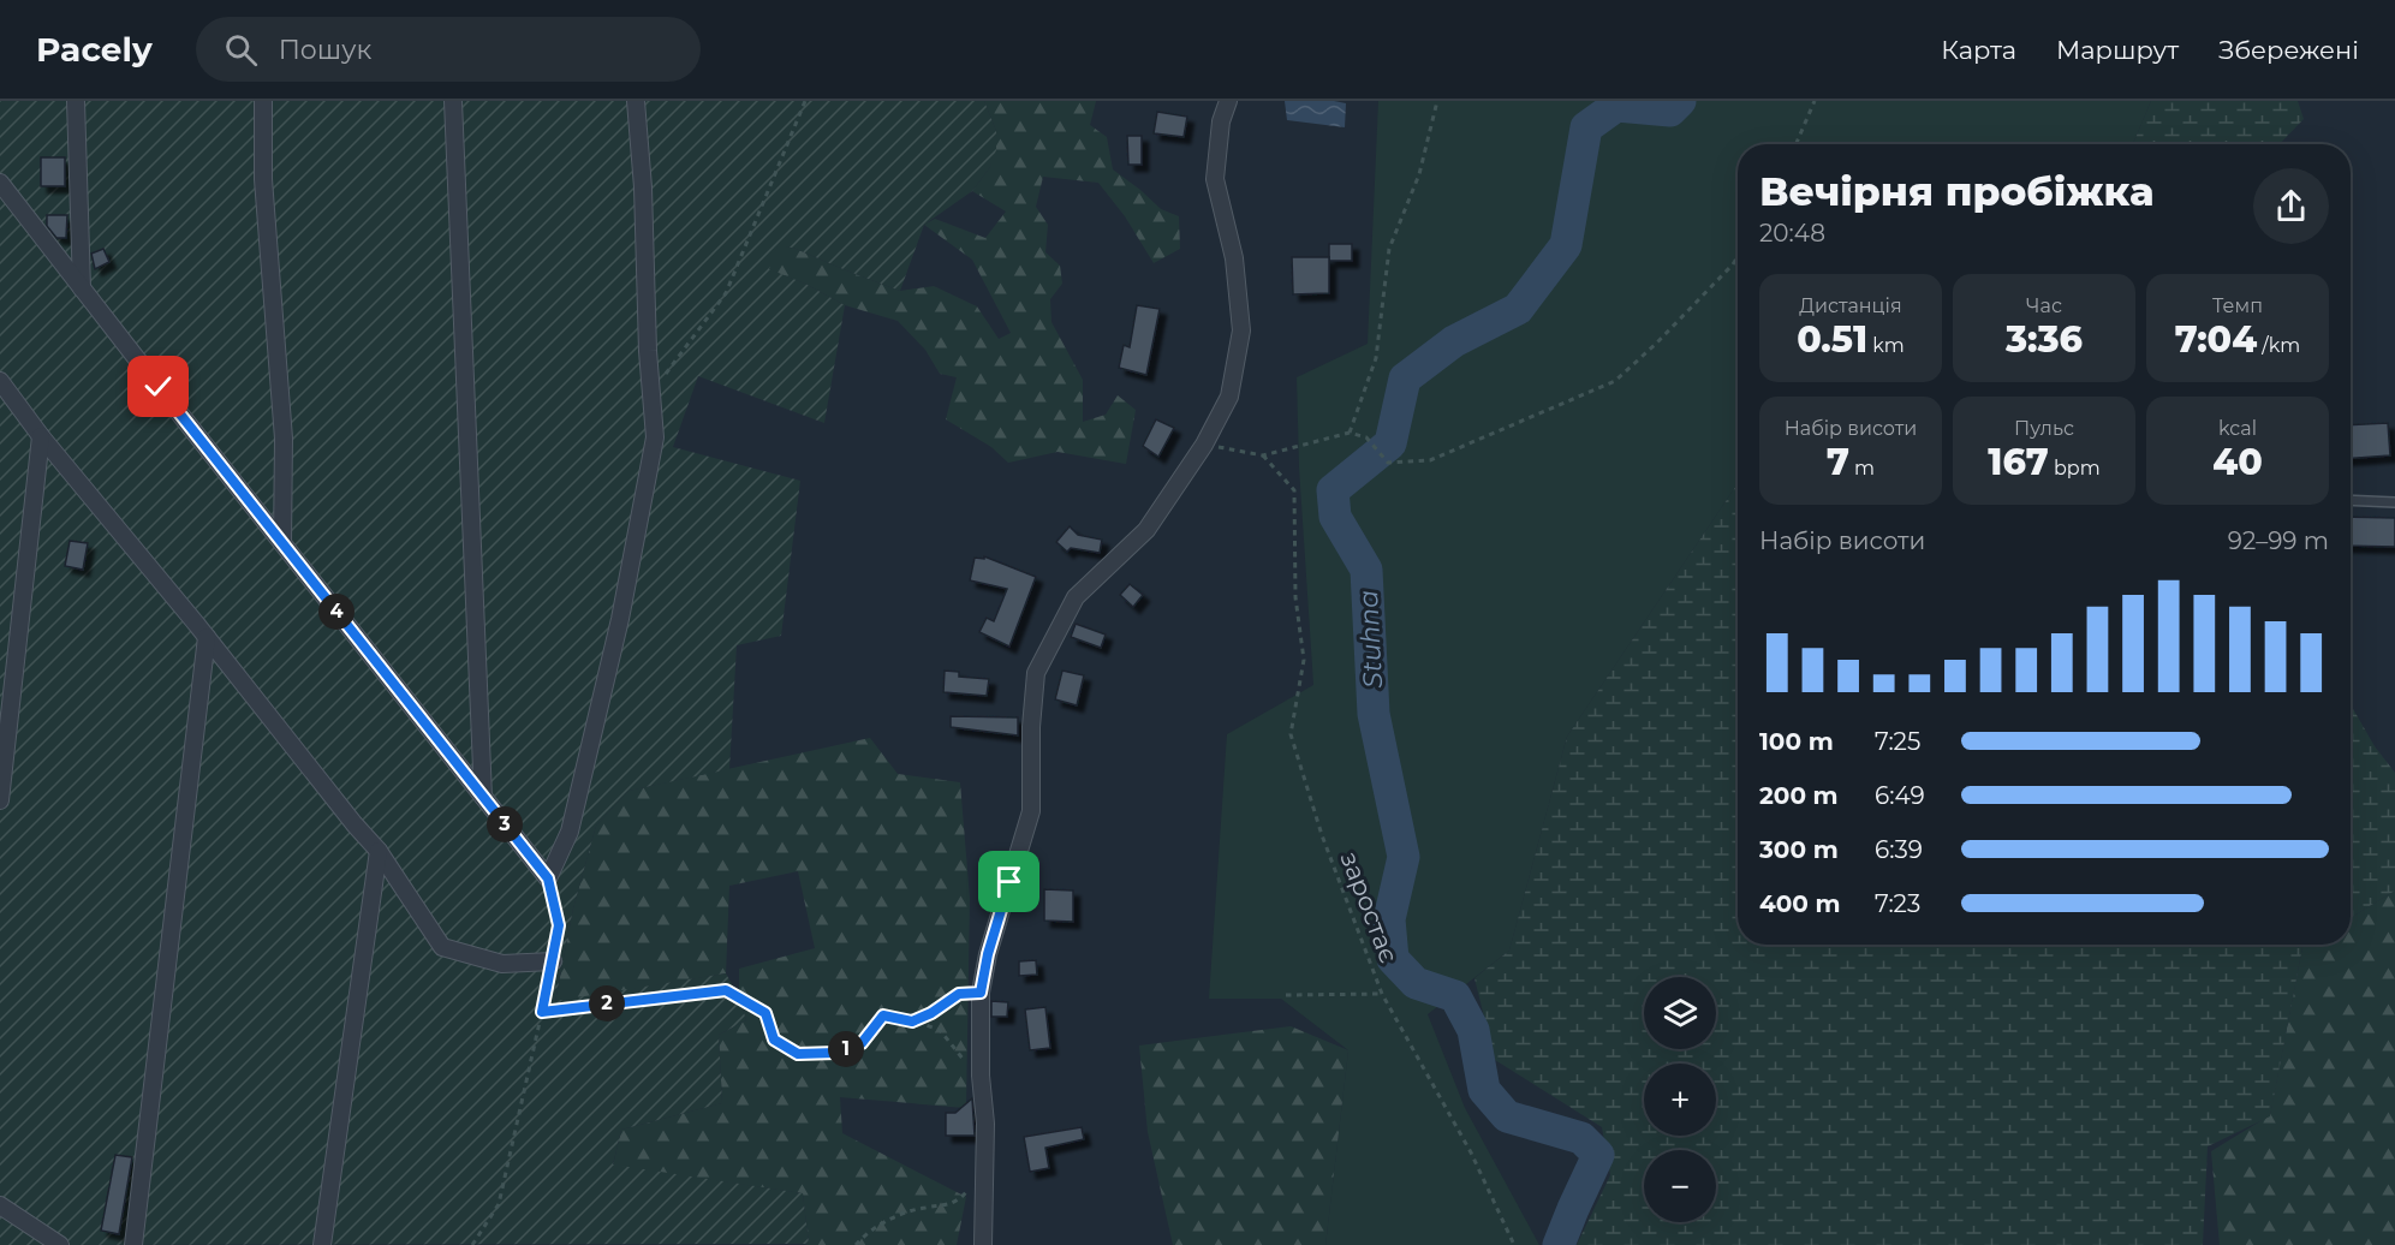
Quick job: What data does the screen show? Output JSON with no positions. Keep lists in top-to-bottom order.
{
  "streets": {
    "path": ["заростає"]
  },
  "water": ["Stuhna"],
  "page": {
    "header": "Pacely",
    "search": "Пошук",
    "nav": ["Карта", "Маршрут", "Збережені"],
    "heading": ["Вечірня пробіжка", "20:48"],
    "stats": [
      ["Дистанція", "0.51 km"],
      ["Час", "3:36"],
      ["Темп", "7:04 /km"],
      ["Набір висоти", "7 m"],
      ["Пульс", "167 bpm"],
      ["kcal", "40"]
    ],
    "chart": ["Набір висоти", "92–99 m"],
    "pins": [
      "4",
      "3",
      "2",
      "1"
    ],
    "list": [
      {
        "name": "100 m",
        "note": "7:25"
      },
      {
        "name": "200 m",
        "note": "6:49"
      },
      {
        "name": "300 m",
        "note": "6:39"
      },
      {
        "name": "400 m",
        "note": "7:23"
      }
    ],
    "map_buttons": ["+", "−"]
  }
}
